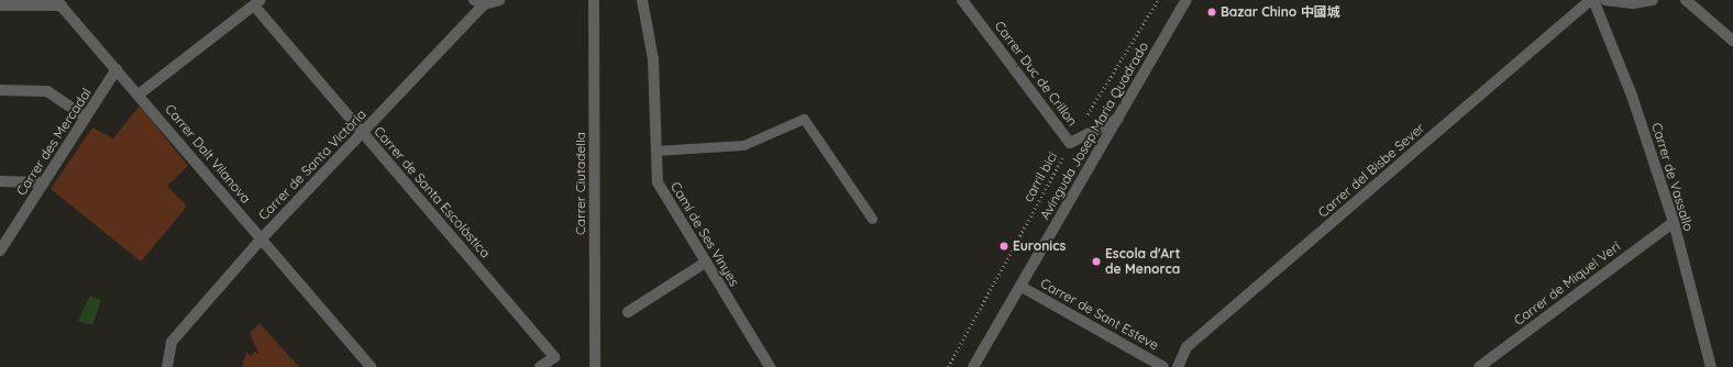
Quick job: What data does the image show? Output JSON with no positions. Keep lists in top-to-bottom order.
{
  "streets": {
    "street": [
      "Carrer Duc de Crillon",
      "Avinguda Josep Maria Quadrado",
      "Carrer des Mercadal",
      "Carrer Dalt Vilanova",
      "Carrer de Santa Victòria",
      "Carrer del Bisbe Sever",
      "Carrer de Vassallo",
      "Carrer Ciutadella",
      "Carrer de Santa Escolàstica",
      "Camí de Ses Vinyes",
      "Carrer de Miquel Verí",
      "Carrer de Sant Esteve"
    ],
    "path": ["carril bici"]
  },
  "crossings": [
    ["Carrer Duc de Crillon", "Avinguda Josep Maria Quadrado"],
    ["Carrer Duc de Crillon", "carril bici"],
    ["Avinguda Josep Maria Quadrado", "Carrer de Sant Esteve"],
    ["Carrer des Mercadal", "Carrer Dalt Vilanova"],
    ["Carrer Dalt Vilanova", "Carrer de Santa Victòria"],
    ["Carrer de Santa Victòria", "Carrer de Santa Escolàstica"],
    ["Carrer del Bisbe Sever", "Carrer de Vassallo"],
    ["Carrer de Vassallo", "Carrer de Miquel Verí"]
  ],
  "places": ["Bazar Chino 中國城", "Euronics", "Escola d'Art de Menorca"]
}
